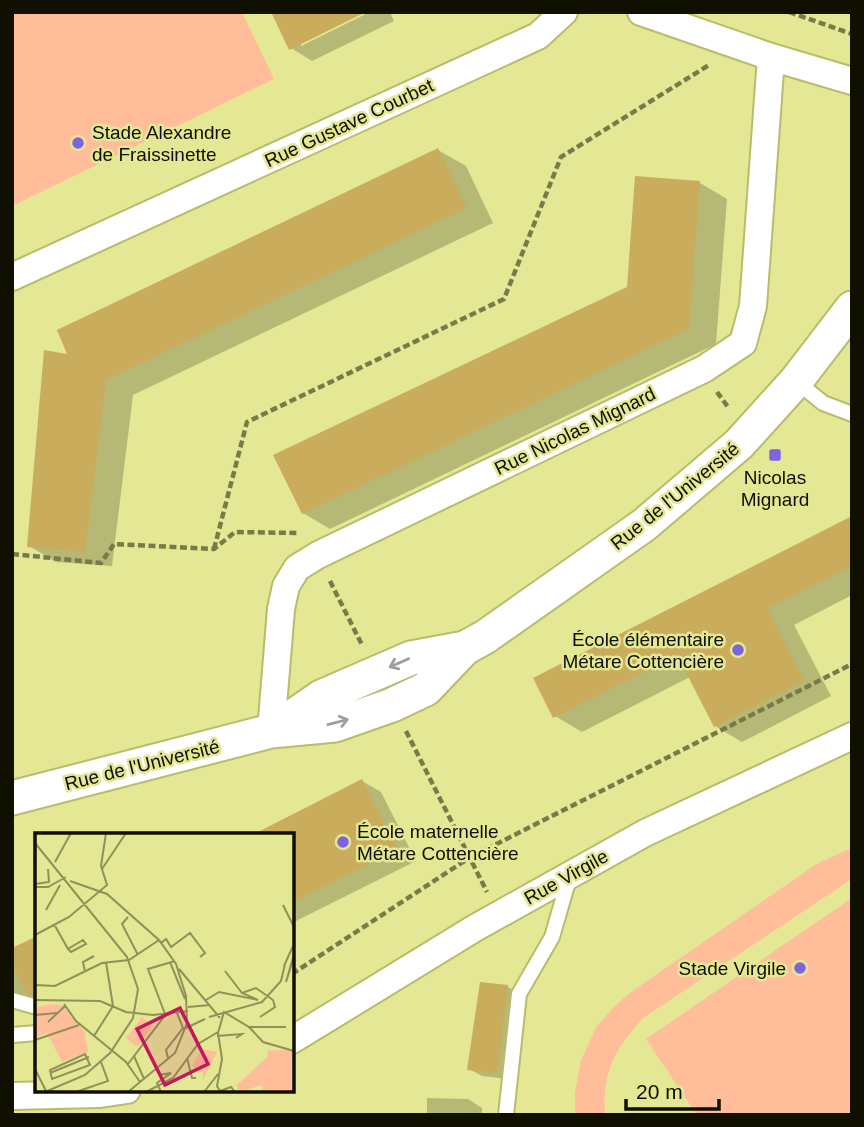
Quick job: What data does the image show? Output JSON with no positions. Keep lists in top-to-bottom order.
{
  "streets": {
    "street": [
      "Rue Gustave Courbet",
      "Rue Nicolas Mignard",
      "Rue de l'Université",
      "Rue Virgile"
    ]
  },
  "crossings": [
    ["Rue Nicolas Mignard", "Rue de l'Université"]
  ],
  "places": {
    "other": [
      "Stade Alexandre de Fraissinette",
      "École élémentaire Métare Cottencière",
      "École maternelle Métare Cottencière",
      "Stade Virgile"
    ],
    "transit": ["Nicolas Mignard"]
  },
  "scale_bar": "20 m"
}
